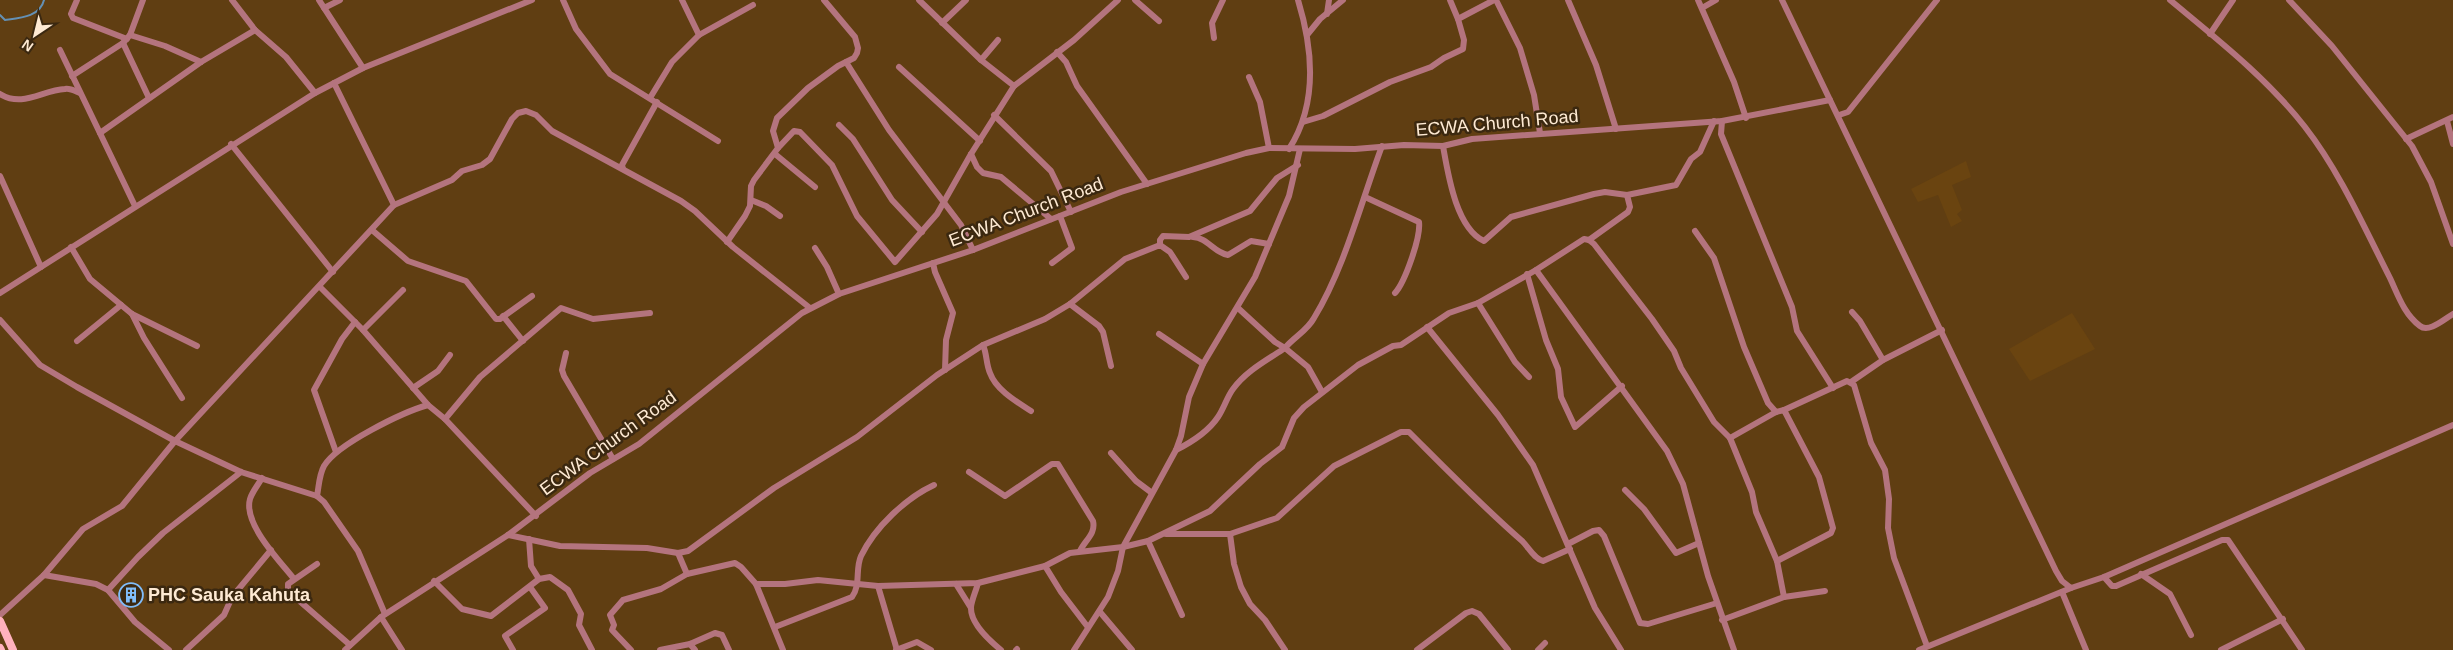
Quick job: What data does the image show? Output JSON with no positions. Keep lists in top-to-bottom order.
{
  "streets": {
    "street": ["ECWA Church Road"]
  },
  "places": {
    "building": ["PHC Sauka Kahuta"]
  },
  "north": "bottom left"
}
